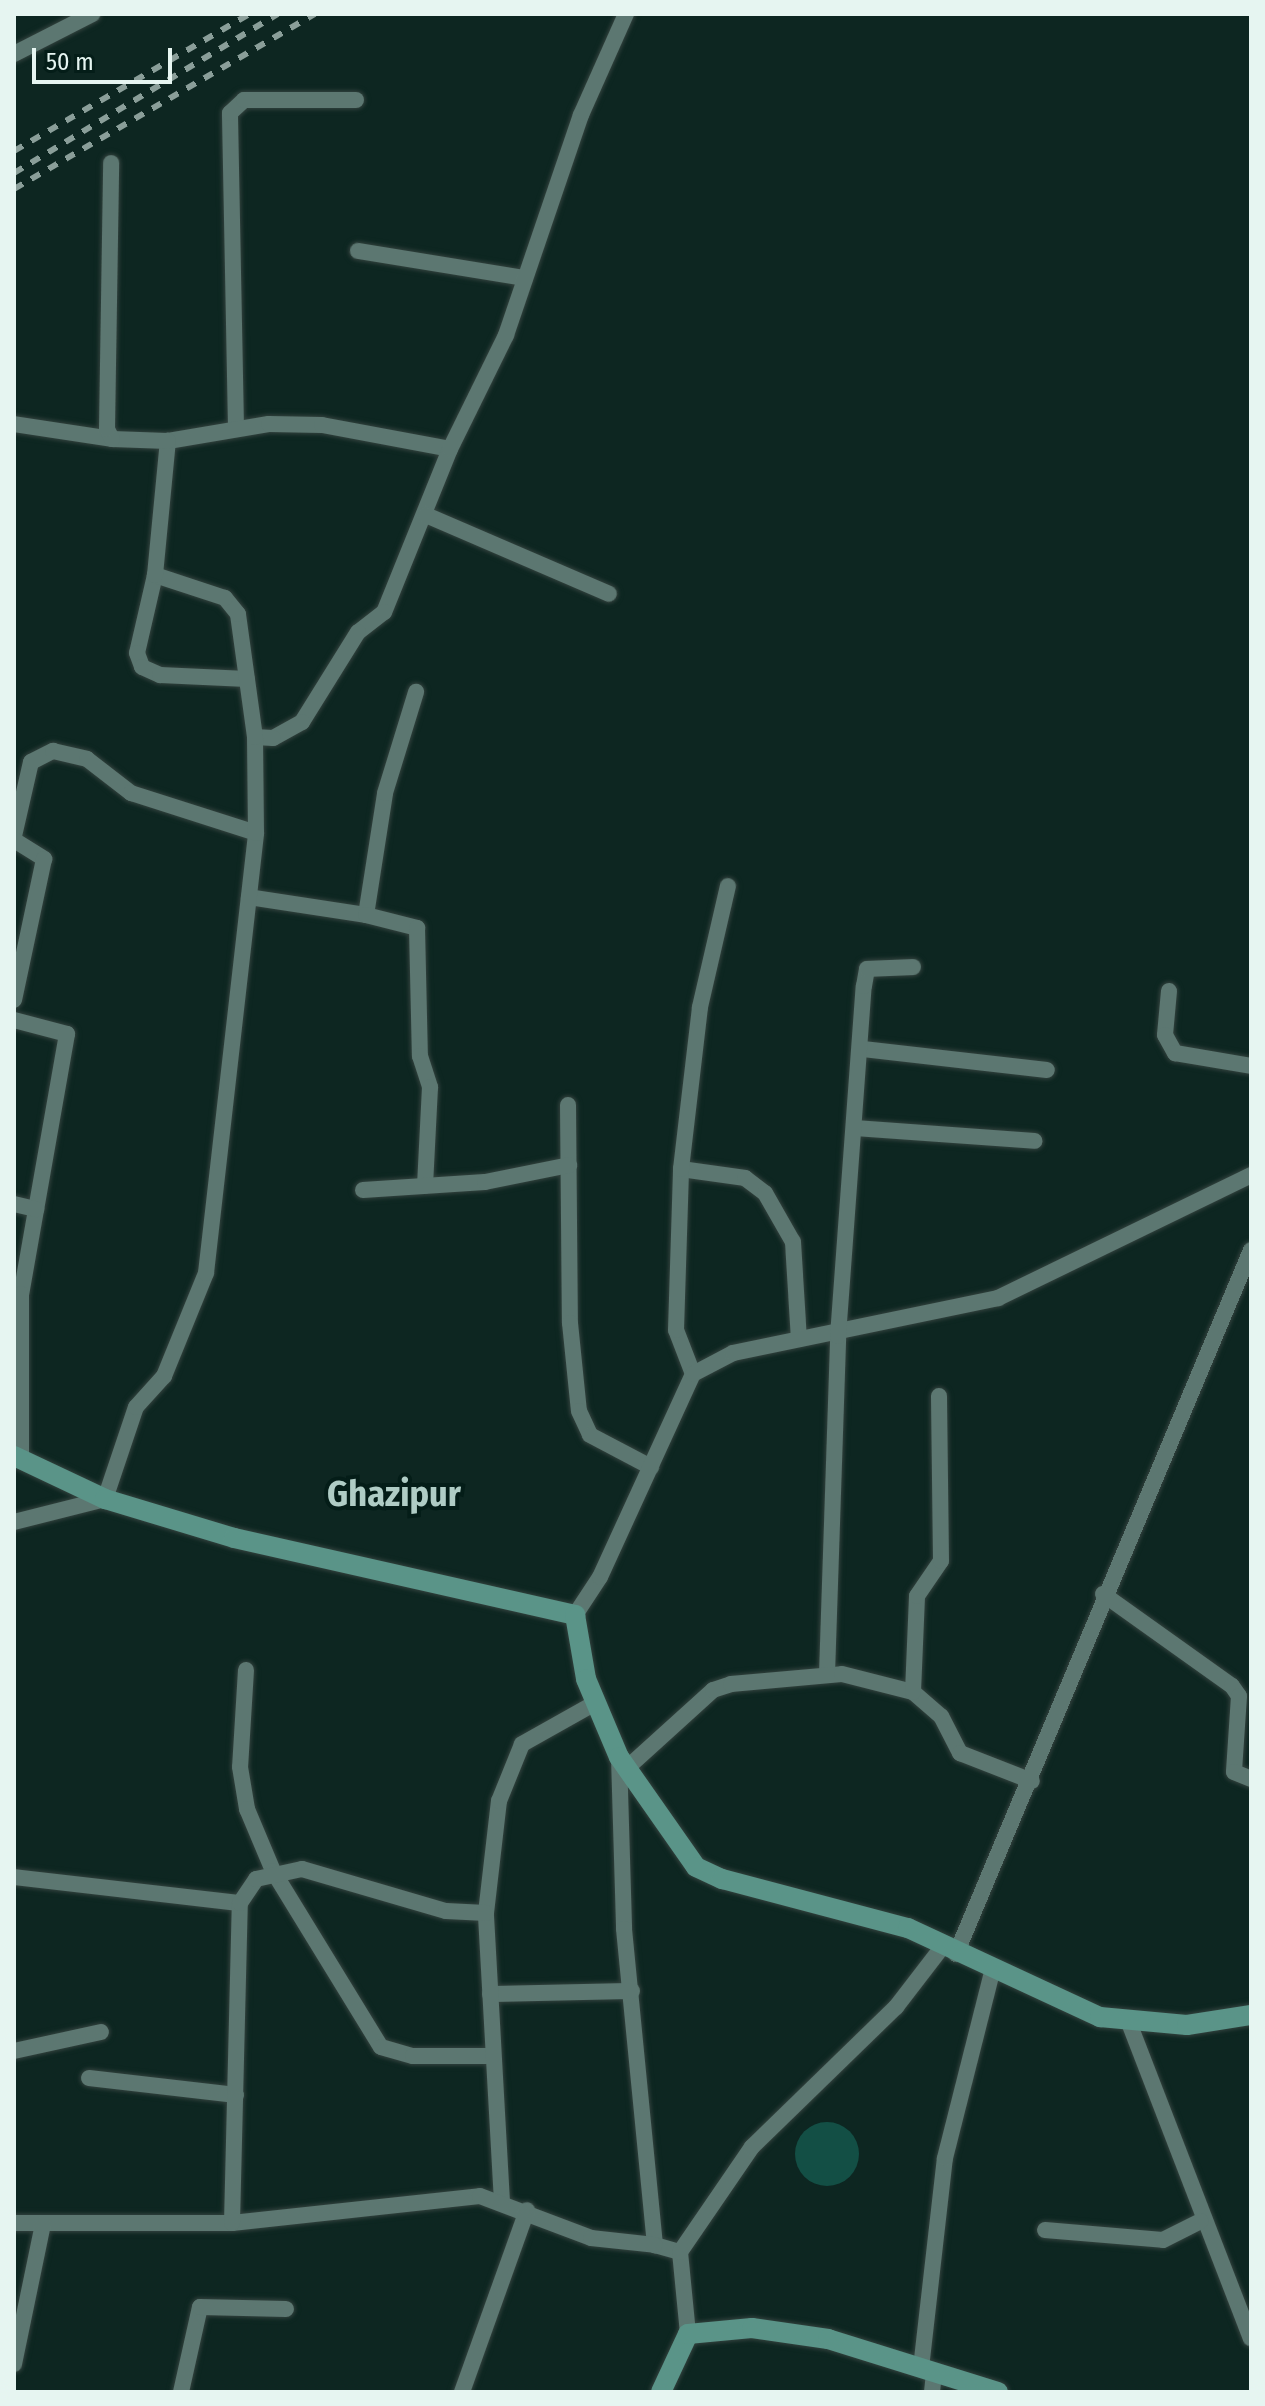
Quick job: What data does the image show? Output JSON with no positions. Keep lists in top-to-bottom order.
{
  "districts": ["Ghazipur"],
  "scale_bar": "50 m"
}
